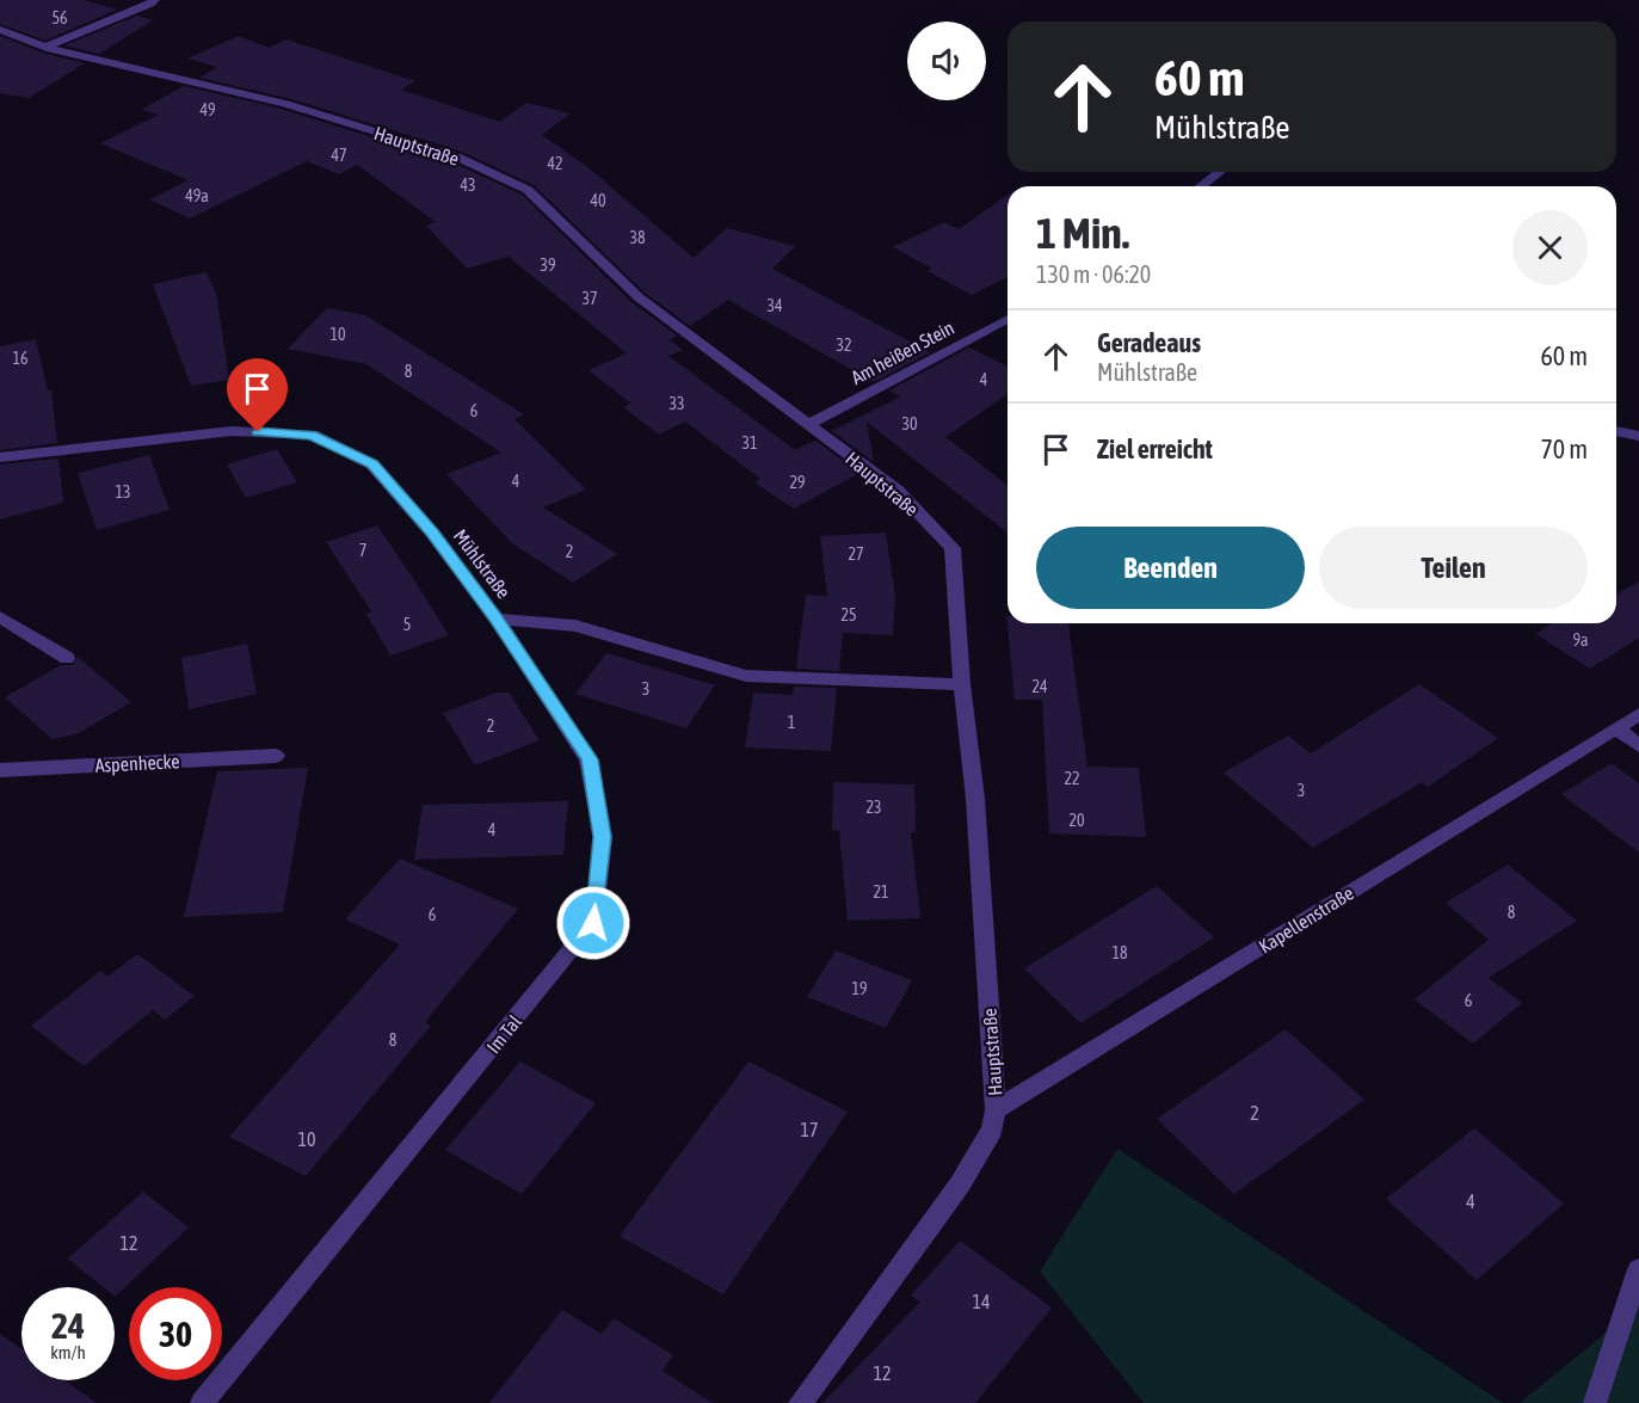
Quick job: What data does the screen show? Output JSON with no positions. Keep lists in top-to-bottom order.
{
  "streets": {
    "street": [
      "Hauptstraße",
      "Am heißen Stein",
      "Mühlstraße",
      "Aspenhecke",
      "Kapellenstraße",
      "Im Tal"
    ]
  },
  "crossings": [
    ["Hauptstraße", "Am heißen Stein"],
    ["Hauptstraße", "Mühlstraße"],
    ["Hauptstraße", "Kapellenstraße"],
    ["Mühlstraße", "Im Tal"]
  ],
  "house_numbers": [
    "56",
    "49",
    "47",
    "42",
    "43",
    "49a",
    "40",
    "38",
    "39",
    "37",
    "34",
    "10",
    "32",
    "16",
    "8",
    "4",
    "33",
    "6",
    "30",
    "31",
    "4",
    "29",
    "13",
    "7",
    "2",
    "27",
    "25",
    "5",
    "9a",
    "24",
    "3",
    "1",
    "2",
    "22",
    "3",
    "23",
    "20",
    "4",
    "21",
    "8",
    "6",
    "18",
    "19",
    "6",
    "8",
    "2",
    "17",
    "10",
    "4",
    "12",
    "14",
    "12"
  ],
  "page": {
    "turn": ["60 m", "Mühlstraße"],
    "heading": ["1 Min.", "130 m · 06:20"],
    "list": [
      {
        "name": "Geradeaus",
        "note": "Mühlstraße",
        "value": "60 m"
      },
      {
        "name": "Ziel erreicht",
        "value": "70 m"
      }
    ],
    "buttons": ["Beenden", "Teilen"],
    "speed": "24 km/h",
    "limit": "30"
  }
}
